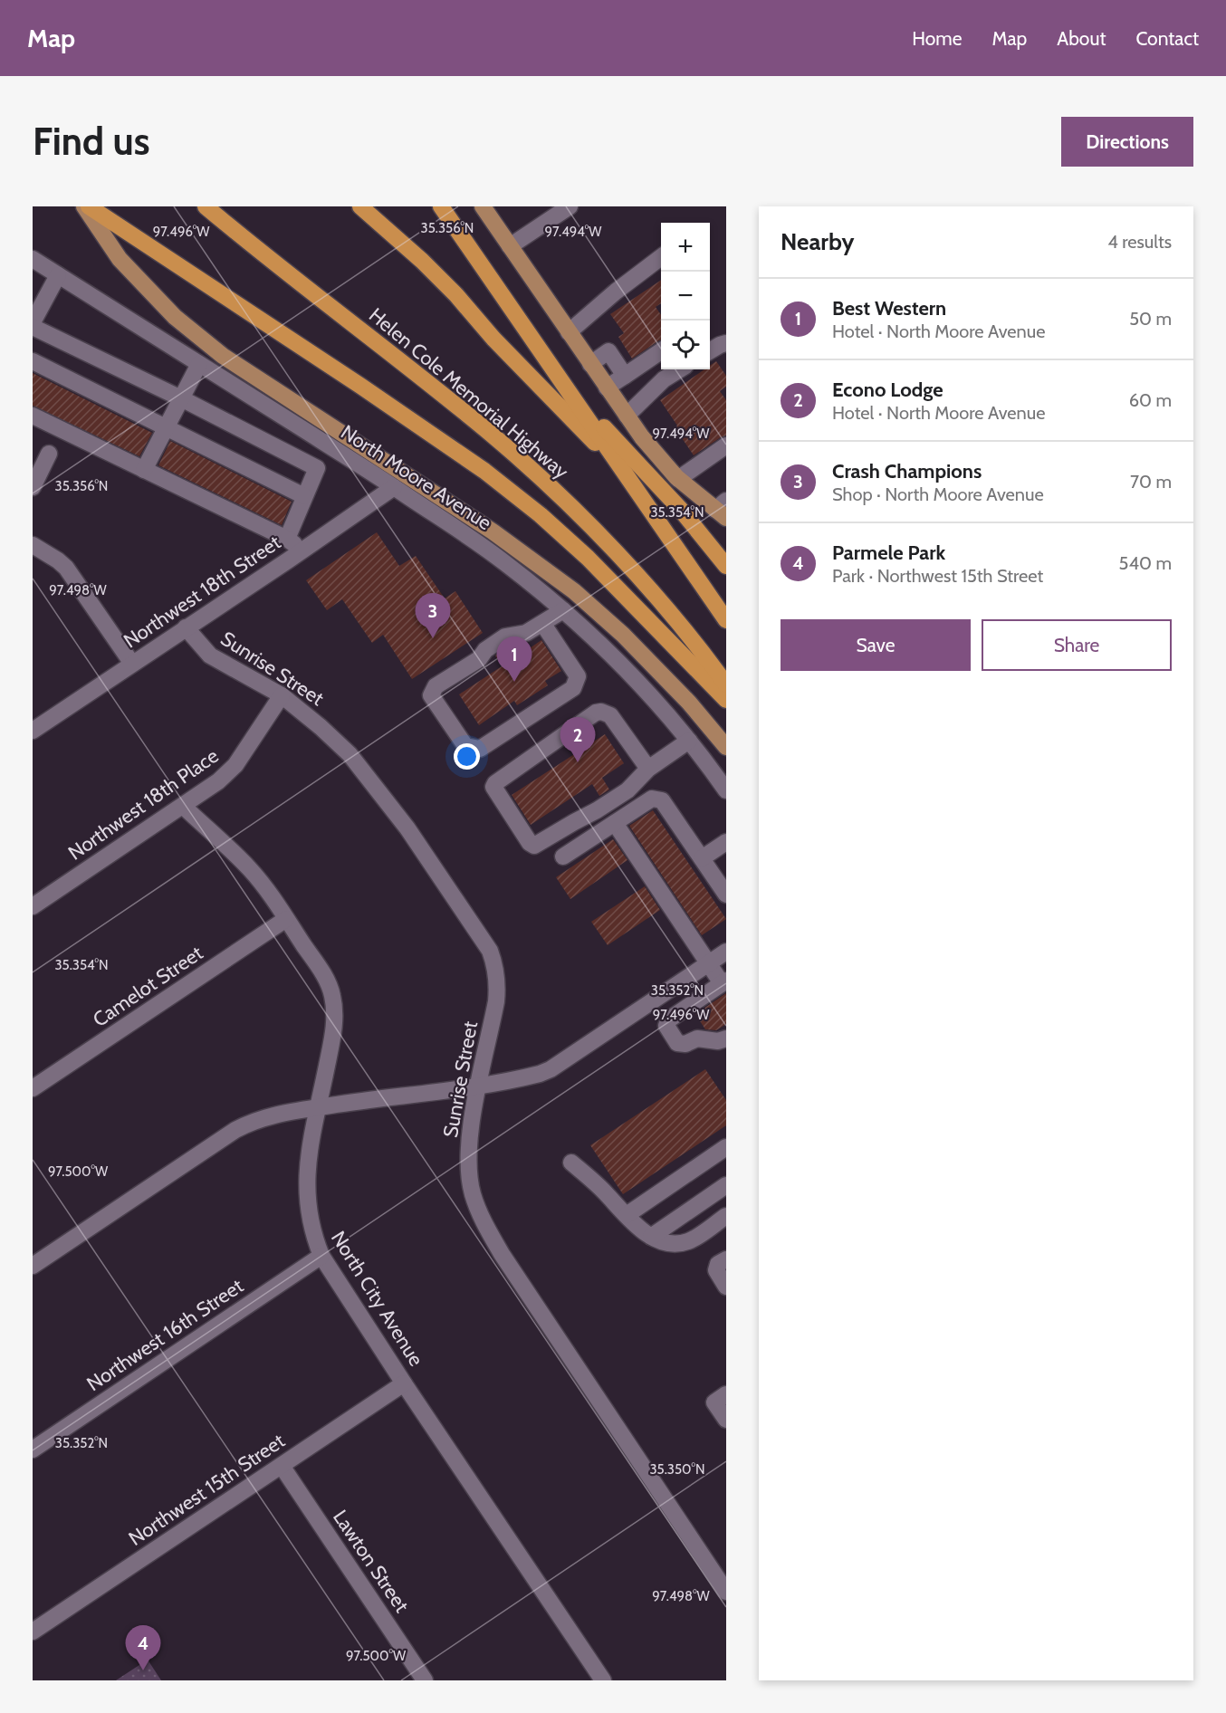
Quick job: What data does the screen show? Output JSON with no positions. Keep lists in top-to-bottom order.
{
  "streets": {
    "highway": ["Helen Cole Memorial Highway"],
    "street": [
      "North Moore Avenue",
      "Northwest 18th Street",
      "Sunrise Street",
      "Northwest 18th Place",
      "Camelot Street",
      "North City Avenue",
      "Northwest 16th Street",
      "Northwest 15th Street",
      "Lawton Street"
    ]
  },
  "crossings": [
    ["North Moore Avenue", "Northwest 18th Street"],
    ["Northwest 18th Street", "Sunrise Street"],
    ["Sunrise Street", "Northwest 18th Place"],
    ["Northwest 18th Place", "North City Avenue"],
    ["Camelot Street", "North City Avenue"],
    ["North City Avenue", "Northwest 16th Street"],
    ["North City Avenue", "Northwest 15th Street"],
    ["Northwest 15th Street", "Lawton Street"]
  ],
  "page": {
    "header": "Map",
    "nav": [
      "Home",
      "Map",
      "About",
      "Contact"
    ],
    "buttons": [
      "Directions",
      ["Save", "Share"]
    ],
    "title": "Find us",
    "heading": ["Nearby", "4 results"],
    "map_buttons": ["+", "−"],
    "list": [
      {
        "mark": "1",
        "name": "Best Western",
        "note": "Hotel · North Moore Avenue",
        "value": "50 m"
      },
      {
        "mark": "2",
        "name": "Econo Lodge",
        "note": "Hotel · North Moore Avenue",
        "value": "60 m"
      },
      {
        "mark": "3",
        "name": "Crash Champions",
        "note": "Shop · North Moore Avenue",
        "value": "70 m"
      },
      {
        "mark": "4",
        "name": "Parmele Park",
        "note": "Park · Northwest 15th Street",
        "value": "540 m"
      }
    ],
    "pins": [
      "3",
      "1",
      "2",
      "4"
    ]
  },
  "coordinates": [
    "35.356°N",
    "97.496°W",
    "97.494°W",
    "35.354°N",
    "97.498°W",
    "35.352°N",
    "97.500°W",
    "35.350°N"
  ]
}
